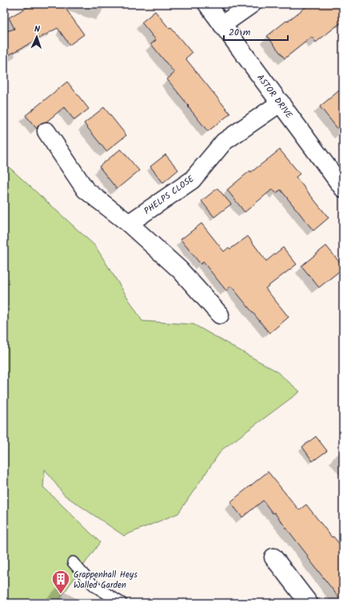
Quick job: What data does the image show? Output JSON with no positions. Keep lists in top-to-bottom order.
{
  "streets": {
    "street": ["ASTOR DRIVE", "PHELPS CLOSE"]
  },
  "crossings": [
    ["ASTOR DRIVE", "PHELPS CLOSE"]
  ],
  "places": {
    "building": ["Grappenhall Heys Walled Garden"]
  },
  "scale_bar": "20 m",
  "north": "top"
}
